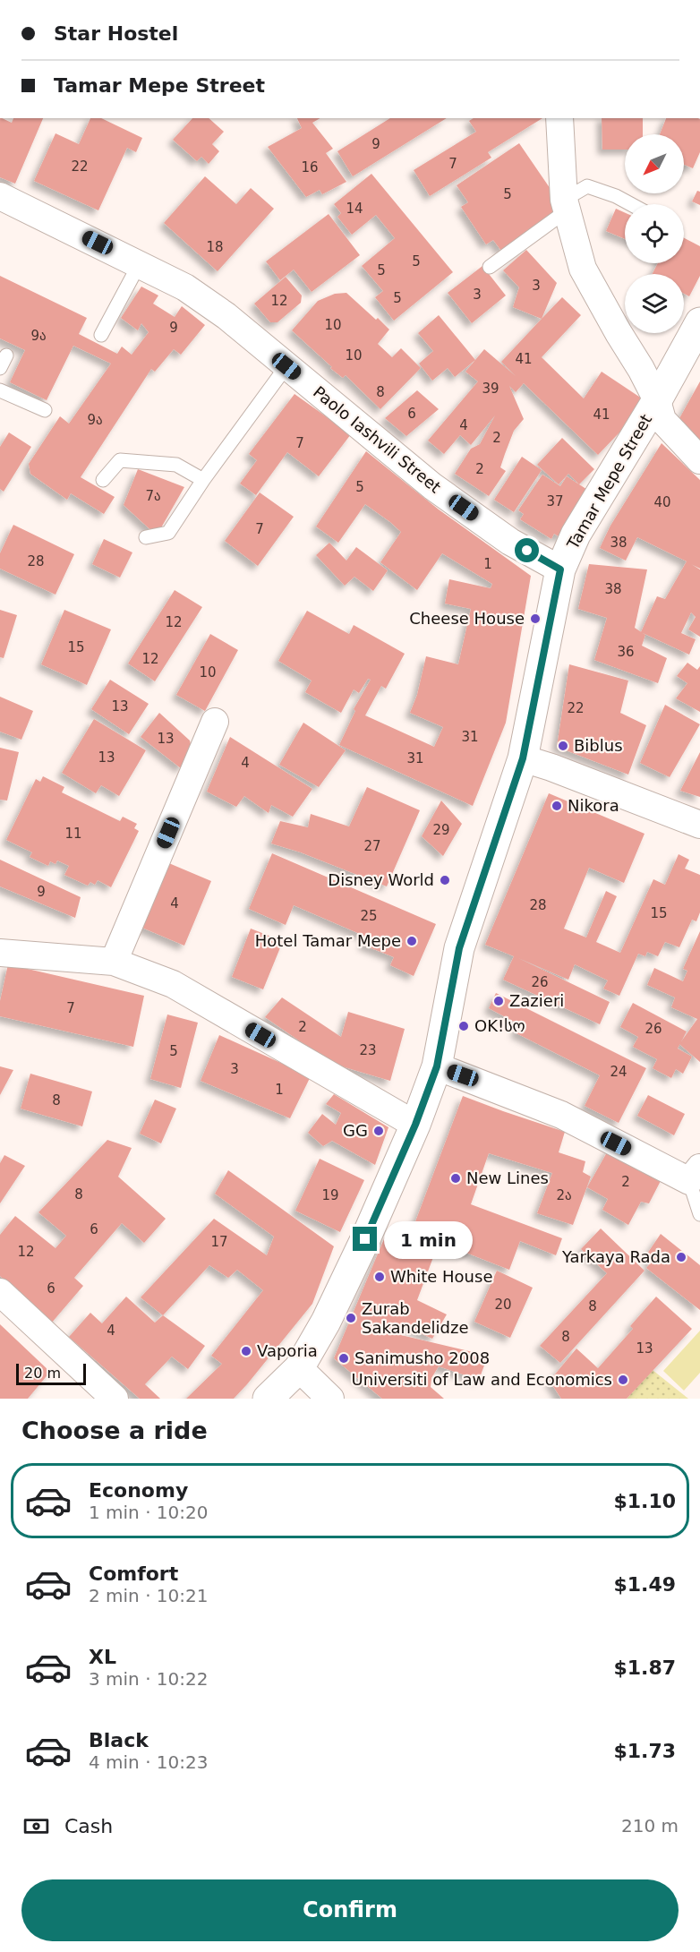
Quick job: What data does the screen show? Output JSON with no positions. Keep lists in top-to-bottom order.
{
  "streets": {
    "main road": ["Tamar Mepe Street"],
    "street": ["Paolo Iashvili Street"]
  },
  "crossings": [
    ["Paolo Iashvili Street", "Tamar Mepe Street"]
  ],
  "places": [
    "Cheese House",
    "Biblus",
    "Nikora",
    "Disney World",
    "Hotel Tamar Mepe",
    "Zazieri",
    "OK!სო",
    "GG",
    "New Lines",
    "Yarkaya Rada",
    "White House",
    "Zurab Sakandelidze",
    "Vaporia",
    "Sanimusho 2008",
    "Universiti of Law and Economics"
  ],
  "house_numbers": [
    "9",
    "7",
    "22",
    "16",
    "5",
    "14",
    "18",
    "5",
    "5",
    "3",
    "3",
    "5",
    "12",
    "10",
    "9",
    "9ა",
    "10",
    "41",
    "39",
    "8",
    "6",
    "41",
    "9ა",
    "4",
    "2",
    "7",
    "2",
    "5",
    "7ა",
    "37",
    "40",
    "7",
    "38",
    "28",
    "1",
    "38",
    "12",
    "15",
    "36",
    "12",
    "10",
    "13",
    "22",
    "31",
    "13",
    "13",
    "31",
    "4",
    "29",
    "11",
    "27",
    "9",
    "4",
    "28",
    "15",
    "25",
    "26",
    "7",
    "2",
    "26",
    "23",
    "5",
    "3",
    "24",
    "1",
    "8",
    "2",
    "8",
    "19",
    "2ა",
    "6",
    "17",
    "12",
    "6",
    "20",
    "8",
    "4",
    "8",
    "13"
  ],
  "scale_bar": "20 m",
  "north": "bottom left",
  "page": {
    "banner": ["Star Hostel", "Tamar Mepe Street"],
    "bubble": "1 min",
    "scale": "20 m",
    "heading": "Choose a ride",
    "list": [
      {
        "name": "Economy",
        "note": "1 min · 10:20",
        "value": "$1.10"
      },
      {
        "name": "Comfort",
        "note": "2 min · 10:21",
        "value": "$1.49"
      },
      {
        "name": "XL",
        "note": "3 min · 10:22",
        "value": "$1.87"
      },
      {
        "name": "Black",
        "note": "4 min · 10:23",
        "value": "$1.73"
      }
    ],
    "pay": ["Cash", "210 m"],
    "buttons": "Confirm"
  }
}
